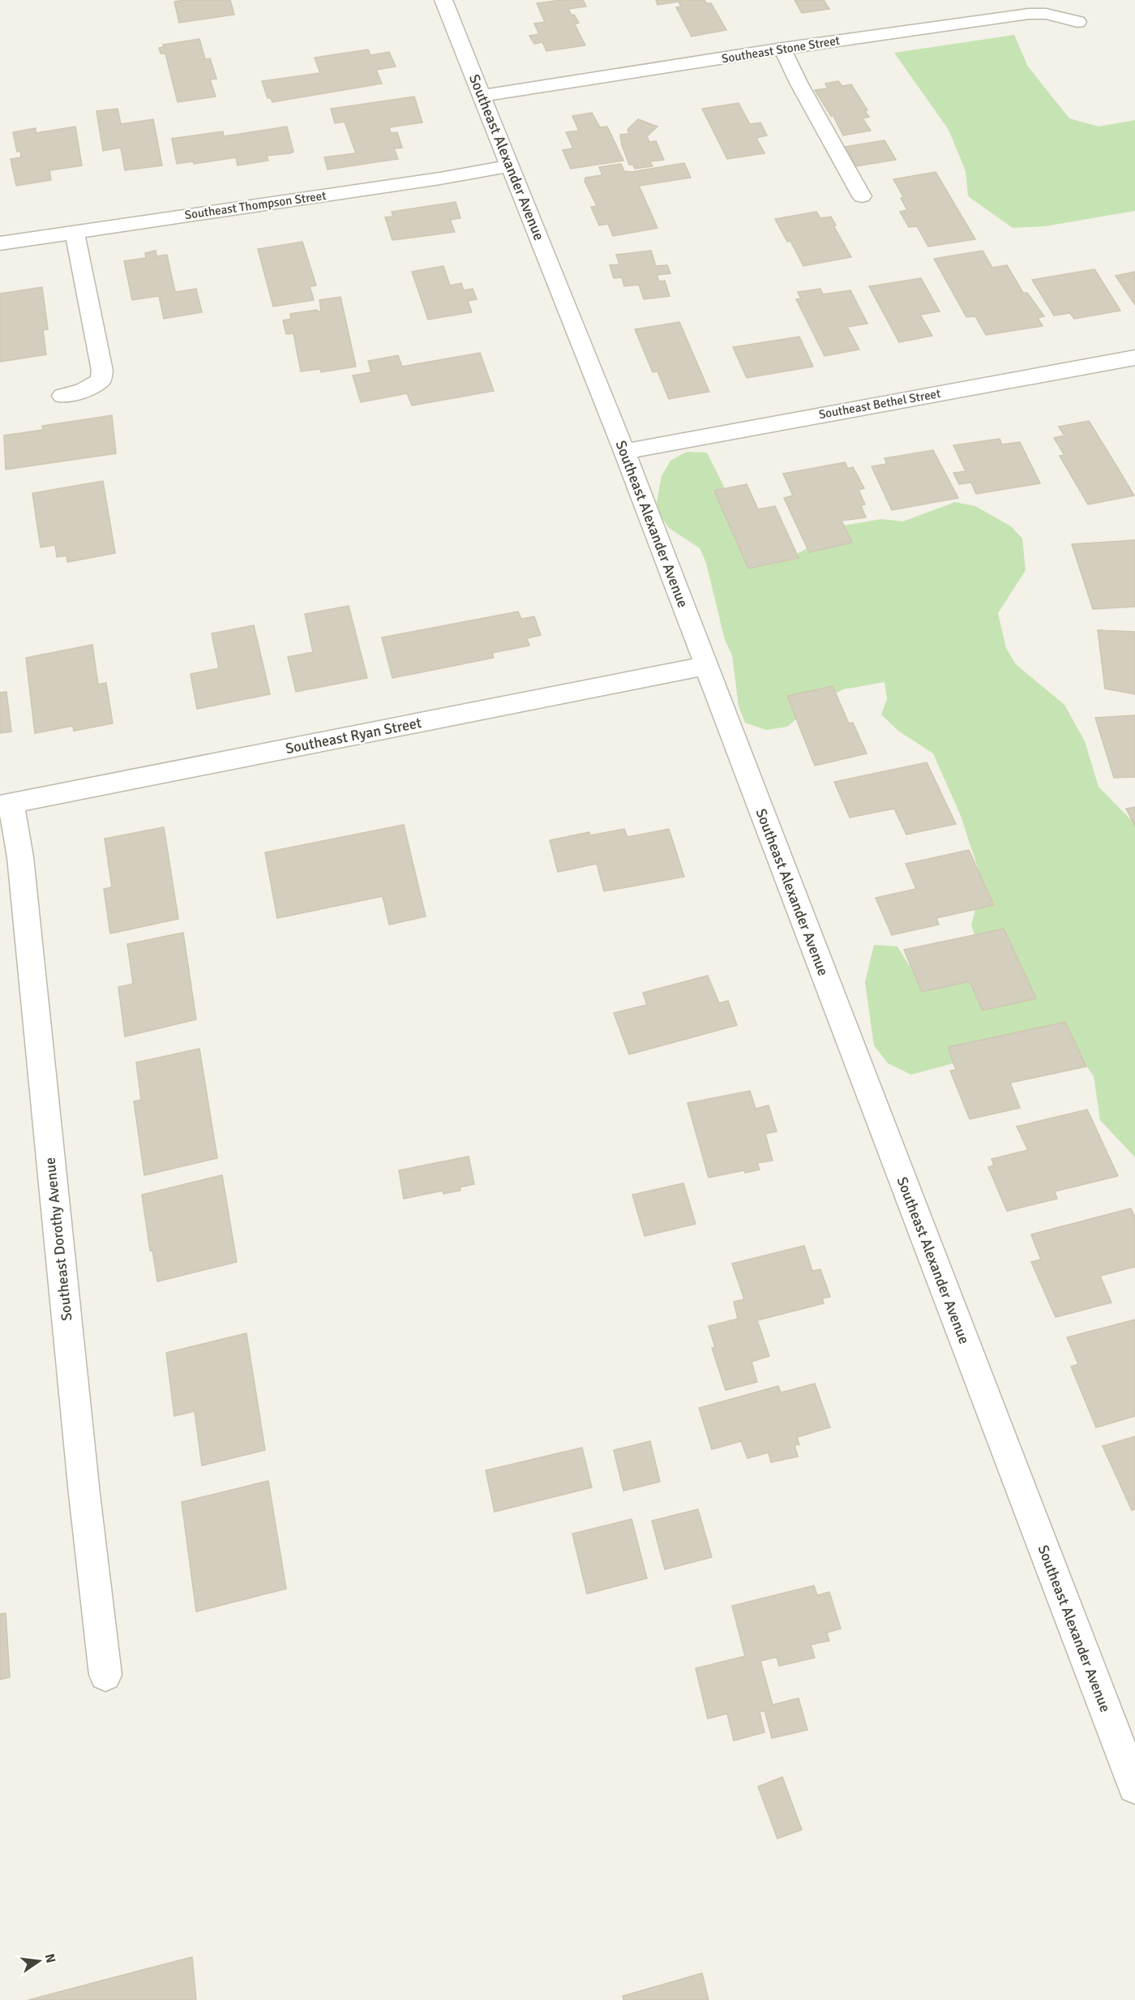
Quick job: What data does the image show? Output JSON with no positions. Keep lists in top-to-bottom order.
{
  "streets": {
    "street": [
      "Southeast Stone Street",
      "Southeast Alexander Avenue",
      "Southeast Thompson Street",
      "Southeast Bethel Street",
      "Southeast Ryan Street",
      "Southeast Dorothy Avenue"
    ]
  },
  "crossings": [
    ["Southeast Stone Street", "Southeast Alexander Avenue"],
    ["Southeast Alexander Avenue", "Southeast Thompson Street"],
    ["Southeast Alexander Avenue", "Southeast Bethel Street"],
    ["Southeast Alexander Avenue", "Southeast Ryan Street"],
    ["Southeast Ryan Street", "Southeast Dorothy Avenue"]
  ],
  "north": "right"
}
